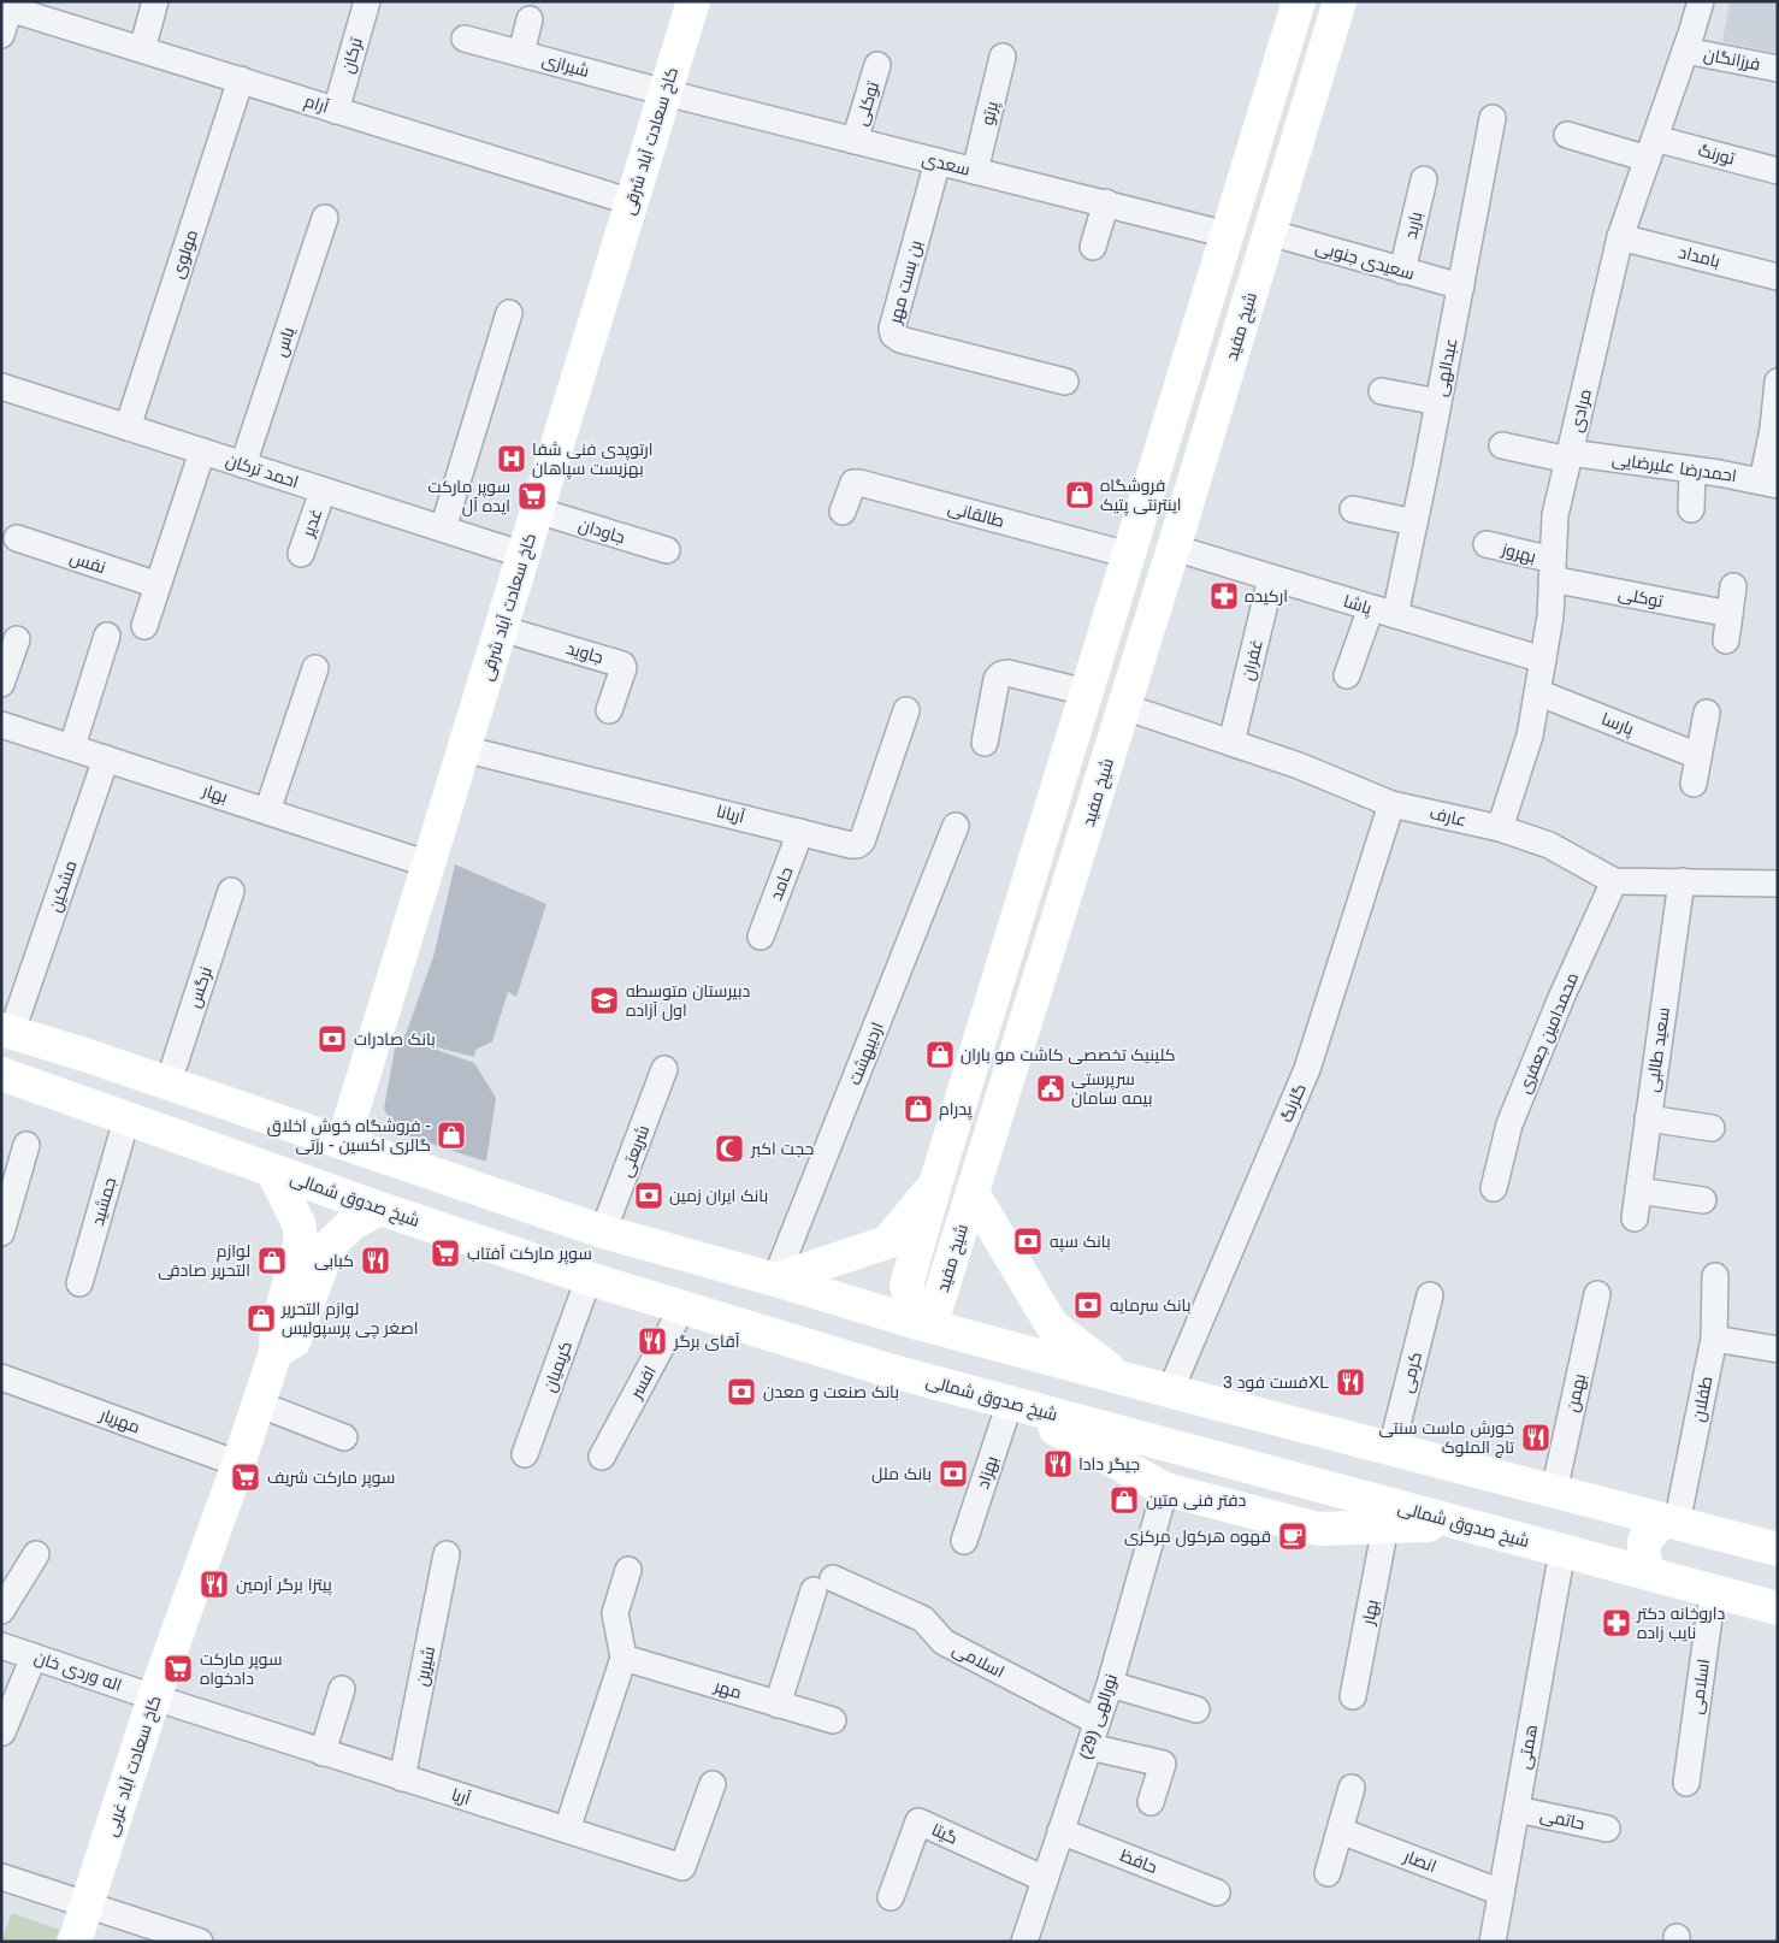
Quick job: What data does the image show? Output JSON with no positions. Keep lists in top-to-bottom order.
{
  "streets": {
    "main road": [
      "کاخ سعادت آباد شرقی",
      "شیخ مفید",
      "شیخ صدوق شمالی",
      "کاخ سعادت آباد غربی"
    ],
    "street": [
      "ترکان",
      "فرزانگان",
      "شیرازی",
      "آرام",
      "توکلی",
      "پرتو",
      "تورنگ",
      "سعدی",
      "باربد",
      "مولوی",
      "بامداد",
      "سعیدی جنوبی",
      "بن بست مهر",
      "یاس",
      "عبدالهی",
      "مرادی",
      "احمدرضا علیرضایی",
      "احمد ترکان",
      "طالقانی",
      "غدیر",
      "جاودان",
      "بهروز",
      "نفس",
      "پاشا",
      "جاوید",
      "غفران",
      "پارسا",
      "بهار",
      "آریانا",
      "عارف",
      "حامد",
      "مشکین",
      "نرگس",
      "محمدامین جعفری",
      "سعید طالبی",
      "اردیبهشت",
      "گلرنگ",
      "شریعتی",
      "جمشید",
      "کریمیان",
      "کرمی",
      "افسر",
      "بهمن",
      "طفلان",
      "مهریار",
      "بهزاد",
      "اسلامی",
      "شیرین",
      "اله وردی خان",
      "مهر",
      "نورالهی (29)",
      "همتی",
      "آریا",
      "حاتمی",
      "گیتا",
      "حافظ",
      "انصار"
    ]
  },
  "crossings": [
    ["ترکان", "آرام"],
    ["فرزانگان", "مرادی"],
    ["شیرازی", "کاخ سعادت آباد شرقی"],
    ["شیرازی", "سعدی"],
    ["آرام", "کاخ سعادت آباد شرقی"],
    ["آرام", "مولوی"],
    ["توکلی", "سعدی"],
    ["توکلی", "مرادی"],
    ["توکلی", "بهروز"],
    ["پرتو", "سعدی"],
    ["کاخ سعادت آباد شرقی", "سعدی"],
    ["کاخ سعادت آباد شرقی", "احمد ترکان"],
    ["کاخ سعادت آباد شرقی", "جاودان"],
    ["کاخ سعادت آباد شرقی", "جاوید"],
    ["کاخ سعادت آباد شرقی", "بهار"],
    ["کاخ سعادت آباد شرقی", "آریانا"],
    ["تورنگ", "مرادی"],
    ["سعدی", "بن بست مهر"],
    ["سعدی", "شیخ مفید"],
    ["باربد", "سعیدی جنوبی"],
    ["مولوی", "احمد ترکان"],
    ["بامداد", "مرادی"],
    ["سعیدی جنوبی", "شیخ مفید"],
    ["سعیدی جنوبی", "عبدالهی"],
    ["شیخ مفید", "طالقانی"],
    ["شیخ مفید", "پاشا"],
    ["شیخ مفید", "عارف"],
    ["یاس", "احمد ترکان"],
    ["عبدالهی", "پاشا"],
    ["مرادی", "احمدرضا علیرضایی"],
    ["مرادی", "بهروز"],
    ["مرادی", "پاشا"],
    ["مرادی", "پارسا"],
    ["مرادی", "عارف"],
    ["احمد ترکان", "غدیر"],
    ["پاشا", "غفران"],
    ["غفران", "عارف"],
    ["بهار", "مشکین"],
    ["آریانا", "حامد"],
    ["عارف", "محمدامین جعفری"],
    ["عارف", "سعید طالبی"],
    ["عارف", "گلرنگ"],
    ["شیخ صدوق شمالی", "جمشید"],
    ["شیخ صدوق شمالی", "کریمیان"],
    ["شیخ صدوق شمالی", "افسر"],
    ["شیخ صدوق شمالی", "بهزاد"],
    ["شیخ صدوق شمالی", "اسلامی"],
    ["شیخ صدوق شمالی", "همتی"],
    ["شیخ صدوق شمالی", "کاخ سعادت آباد غربی"],
    ["مهریار", "کاخ سعادت آباد غربی"],
    ["اسلامی", "مهر"],
    ["اسلامی", "نورالهی (29)"],
    ["شیرین", "آریا"],
    ["اله وردی خان", "کاخ سعادت آباد غربی"],
    ["اله وردی خان", "آریا"],
    ["نورالهی (29)", "گیتا"],
    ["نورالهی (29)", "حافظ"],
    ["همتی", "حاتمی"],
    ["همتی", "انصار"],
    ["کاخ سعادت آباد غربی", "آریا"]
  ],
  "places": {
    "hospital": ["ارتوپدی فنی شفا بهزیست سپاهان"],
    "shop": [
      "فروشگاه اینترنتی پتیک",
      "کلینیک تخصصی کاشت مو باران",
      "پدرام",
      "فروشگاه خوش اخلاق - گالری اکسین - رزتی",
      "لوازم التحریر صادقی",
      "لوازم التحریر اصغر چی پرسپولیس",
      "دفتر فنی متین"
    ],
    "supermarket": [
      "سوپر مارکت ایده آل",
      "سوپر مارکت آفتاب",
      "سوپر مارکت شریف",
      "سوپر مارکت دادخواه"
    ],
    "pharmacy": ["ارکیده", "داروخانه دکتر نایب زاده"],
    "school or university": ["دبیرستان متوسطه اول آزاده"],
    "bank": [
      "بانک صادرات",
      "بانک ایران زمین",
      "بانک سپه",
      "بانک سرمایه",
      "بانک صنعت و معدن",
      "بانک ملل"
    ],
    "public building": ["سرپرستی بیمه سامان"],
    "mosque": ["حجت اکبر"],
    "restaurant": [
      "کبابی",
      "آقاى برگر",
      "فست فود 3XL",
      "خورش ماست سنتی تاج الملوک",
      "جیگر دادا",
      "پيتزا برگر آرمين"
    ],
    "cafe": ["قهوه هرکول مرکزی"]
  }
}
